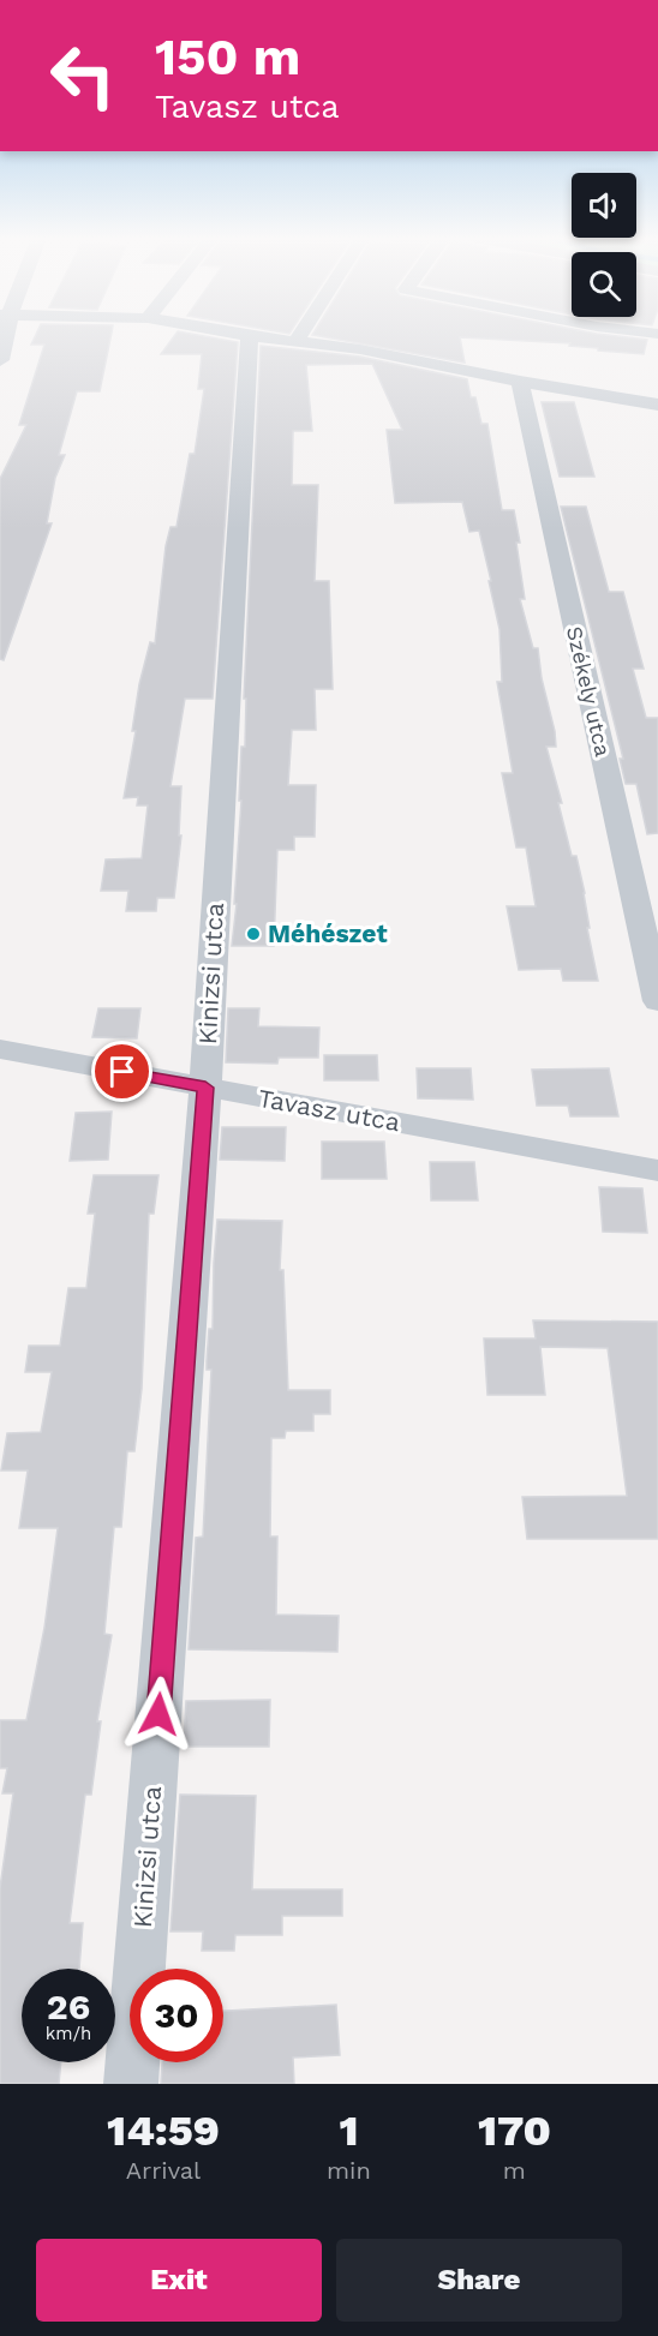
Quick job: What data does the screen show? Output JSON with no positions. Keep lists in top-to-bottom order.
{
  "streets": {
    "street": ["Székely utca", "Kinizsi utca", "Tavasz utca"]
  },
  "crossings": [
    ["Kinizsi utca", "Tavasz utca"]
  ],
  "places": ["Méhészet"],
  "page": {
    "turn": ["150 m", "Tavasz utca"],
    "speed": "26 km/h",
    "limit": "30",
    "eta": [
      "14:59",
      "Arrival",
      "1",
      "min",
      "170",
      "m"
    ],
    "buttons": ["Exit", "Share"]
  }
}
